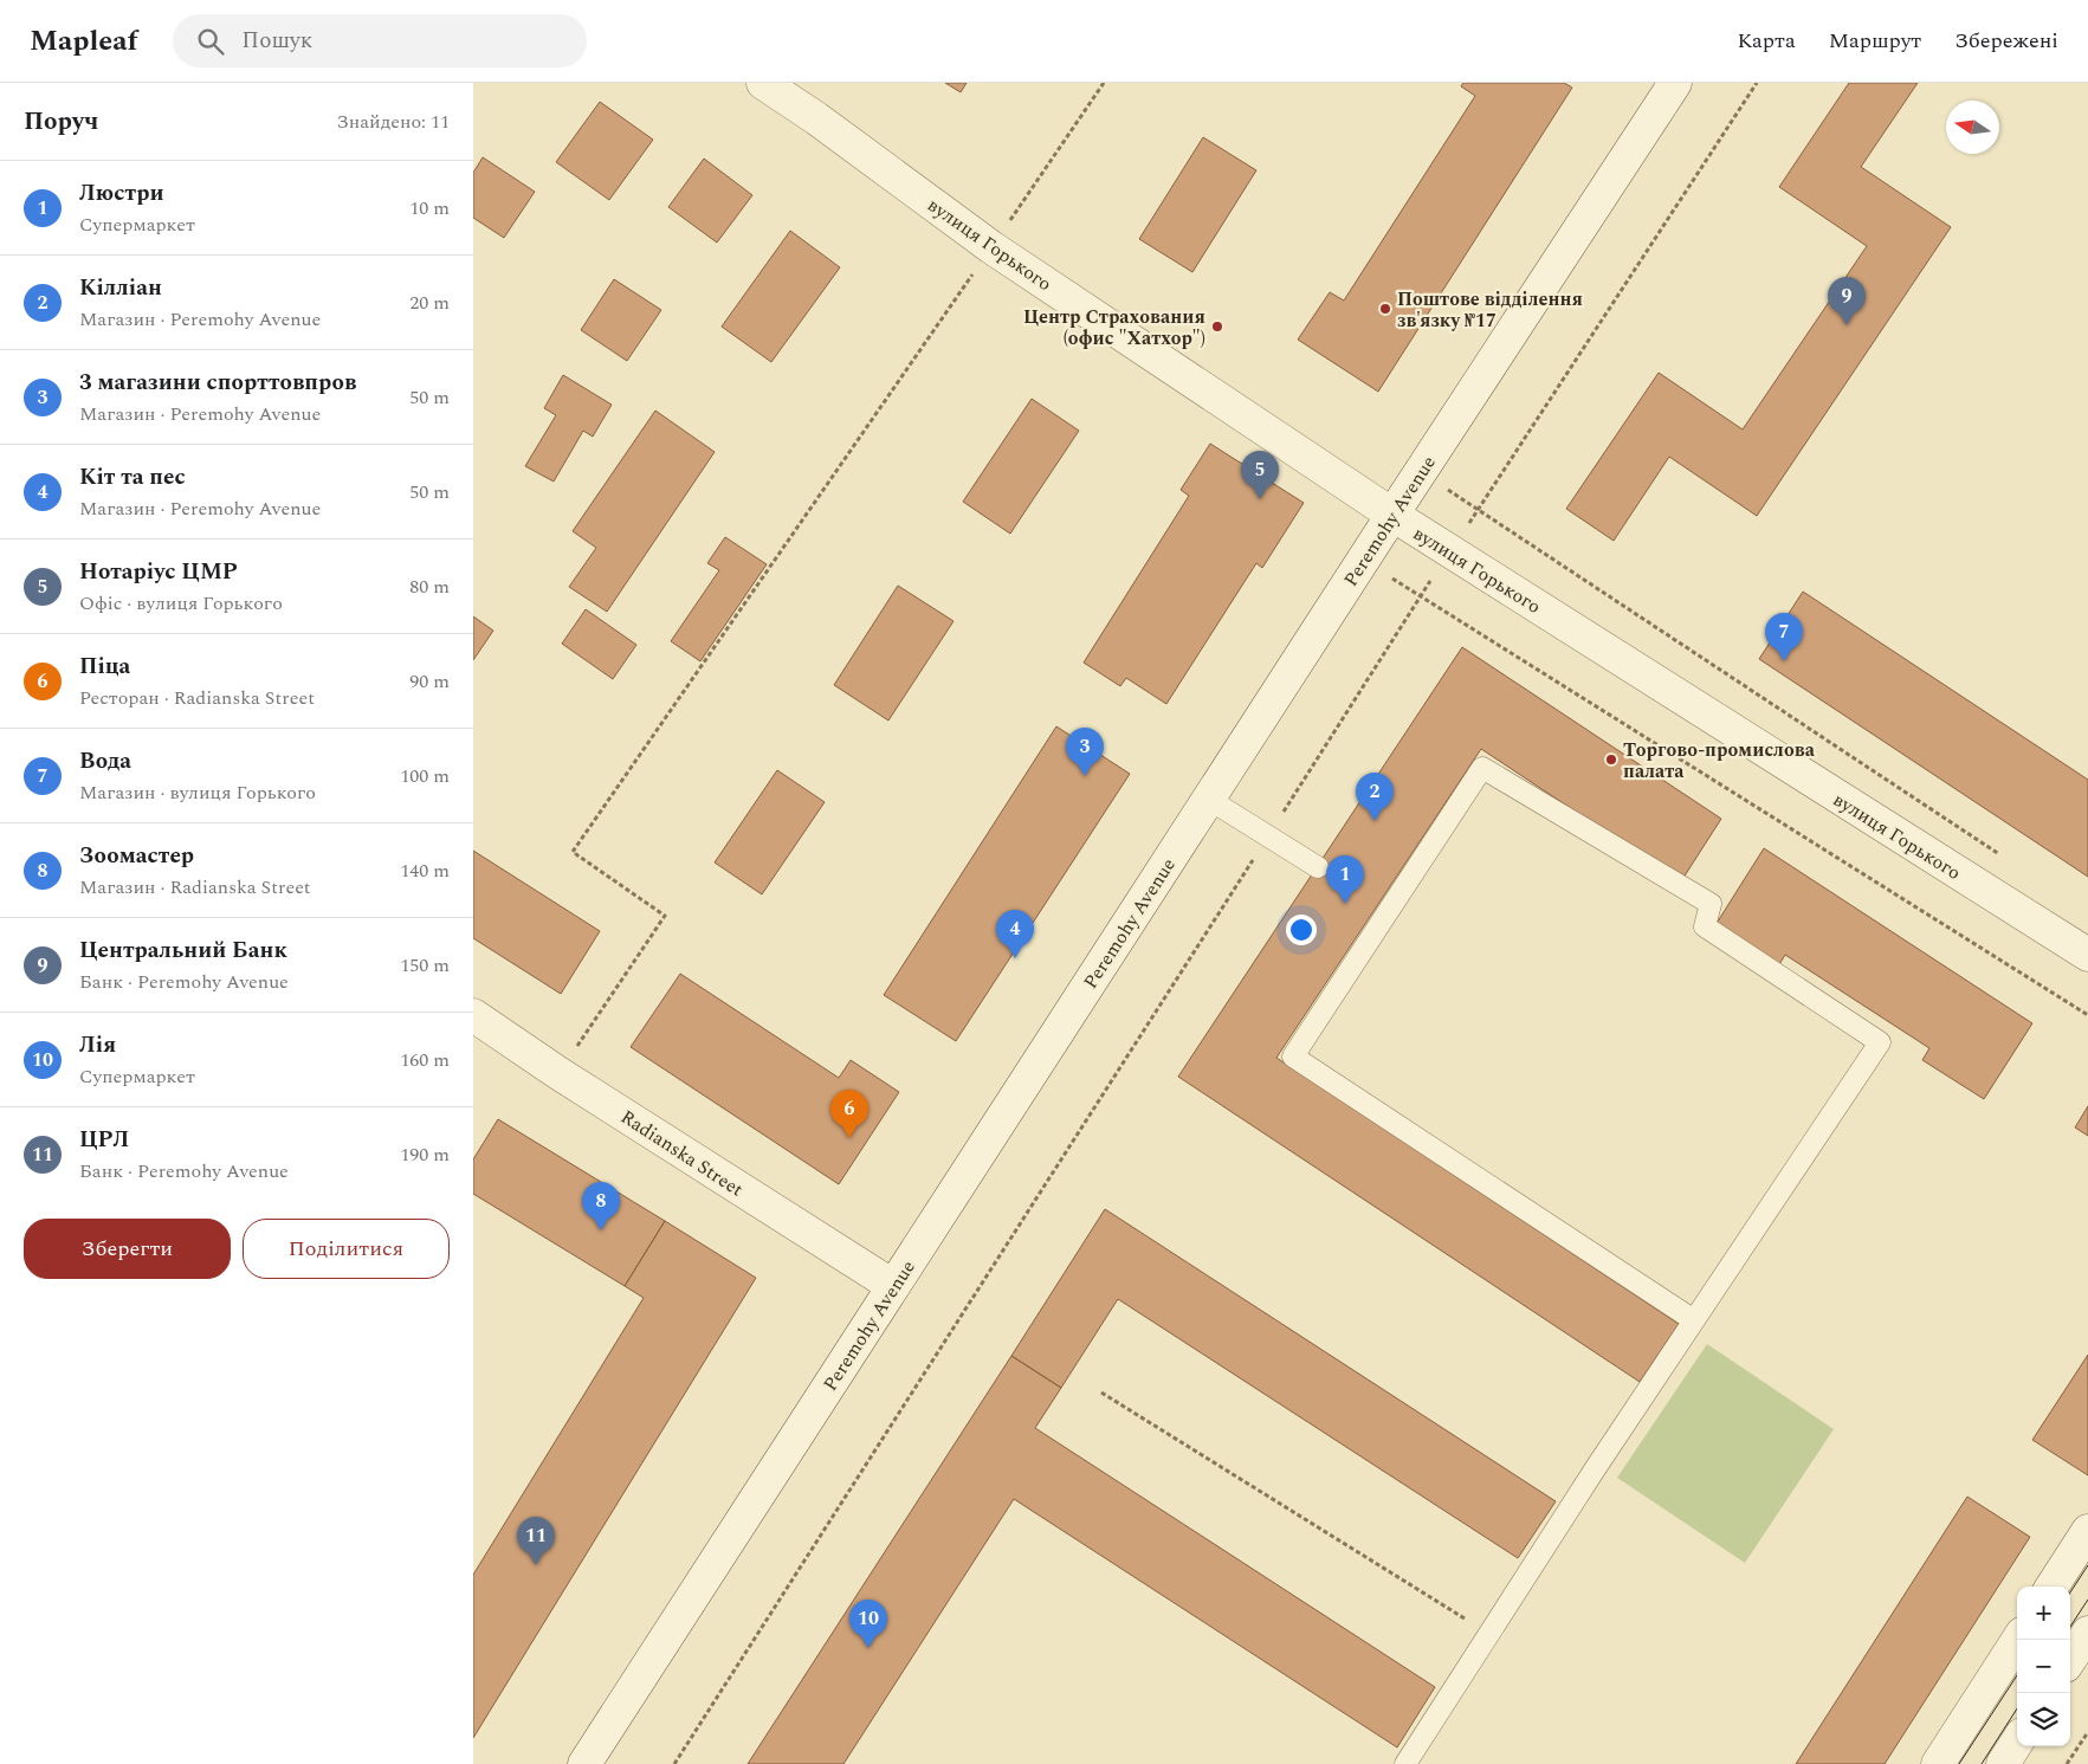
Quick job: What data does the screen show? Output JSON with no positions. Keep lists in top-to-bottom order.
{
  "streets": {
    "street": ["вулиця Горького", "Peremohy Avenue", "Radianska Street"]
  },
  "crossings": [
    ["вулиця Горького", "Peremohy Avenue"],
    ["Peremohy Avenue", "Radianska Street"]
  ],
  "places": ["Поштове відділення зв'язку №17", "Центр Страхования (офис \"Хатхор\")", "Торгово-промислова палата"],
  "north": "left",
  "page": {
    "header": "Mapleaf",
    "search": "Пошук",
    "nav": ["Карта", "Маршрут", "Збережені"],
    "heading": ["Поруч", "Знайдено: 11"],
    "list": [
      {
        "mark": "1",
        "name": "Люстри",
        "note": "Супермаркет",
        "value": "10 m"
      },
      {
        "mark": "2",
        "name": "Кілліан",
        "note": "Магазин · Peremohy Avenue",
        "value": "20 m"
      },
      {
        "mark": "3",
        "name": "3 магазини спорттовпров",
        "note": "Магазин · Peremohy Avenue",
        "value": "50 m"
      },
      {
        "mark": "4",
        "name": "Кіт та пес",
        "note": "Магазин · Peremohy Avenue",
        "value": "50 m"
      },
      {
        "mark": "5",
        "name": "Нотаріус ЦМР",
        "note": "Офіс · вулиця Горького",
        "value": "80 m"
      },
      {
        "mark": "6",
        "name": "Піца",
        "note": "Ресторан · Radianska Street",
        "value": "90 m"
      },
      {
        "mark": "7",
        "name": "Вода",
        "note": "Магазин · вулиця Горького",
        "value": "100 m"
      },
      {
        "mark": "8",
        "name": "Зоомастер",
        "note": "Магазин · Radianska Street",
        "value": "140 m"
      },
      {
        "mark": "9",
        "name": "Центральний Банк",
        "note": "Банк · Peremohy Avenue",
        "value": "150 m"
      },
      {
        "mark": "10",
        "name": "Лія",
        "note": "Супермаркет",
        "value": "160 m"
      },
      {
        "mark": "11",
        "name": "ЦРЛ",
        "note": "Банк · Peremohy Avenue",
        "value": "190 m"
      }
    ],
    "pins": [
      "9",
      "5",
      "7",
      "3",
      "2",
      "1",
      "4",
      "6",
      "8",
      "11",
      "10"
    ],
    "buttons": ["Зберегти", "Поділитися"],
    "map_buttons": ["+", "−"]
  }
}
